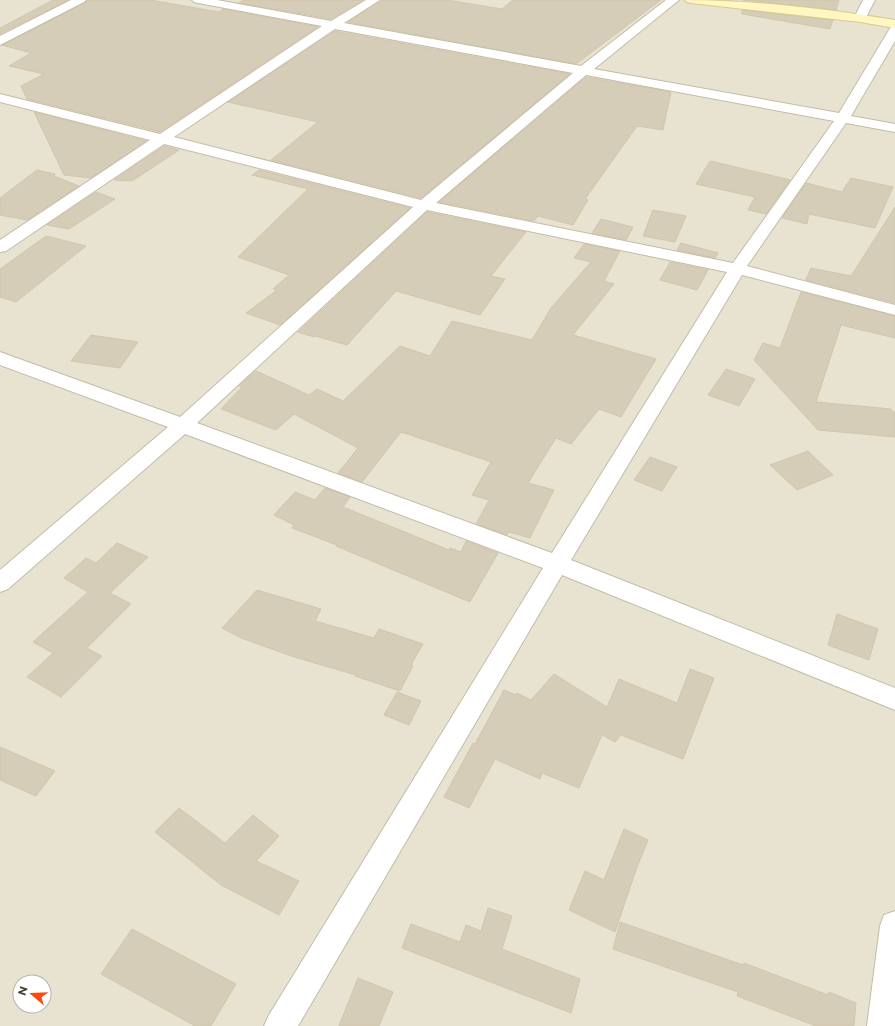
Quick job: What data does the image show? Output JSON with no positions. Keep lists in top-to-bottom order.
{
  "north": "left"
}
